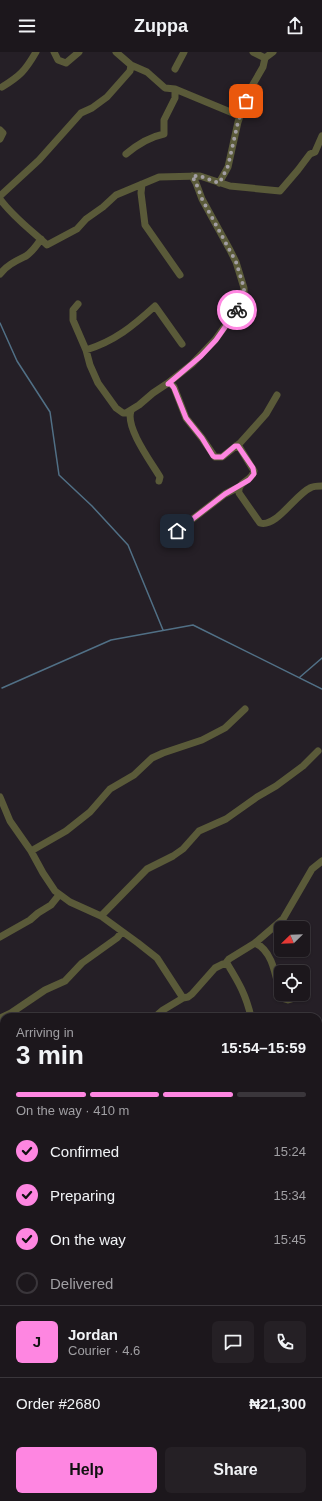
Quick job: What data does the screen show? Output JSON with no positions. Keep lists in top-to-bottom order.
{
  "north": "bottom left",
  "page": {
    "header": "Zuppa",
    "heading": ["3 min", "Arriving in", "15:54–15:59"],
    "panel": [
      "Jordan",
      "Courier · 4.6",
      "Order #2680",
      "₦21,300"
    ],
    "bar": "On the way · 410 m",
    "list": [
      ["Confirmed", "15:24"],
      ["Preparing", "15:34"],
      ["On the way", "15:45"],
      "Delivered"
    ],
    "round": "J",
    "buttons": ["Help", "Share"]
  }
}
